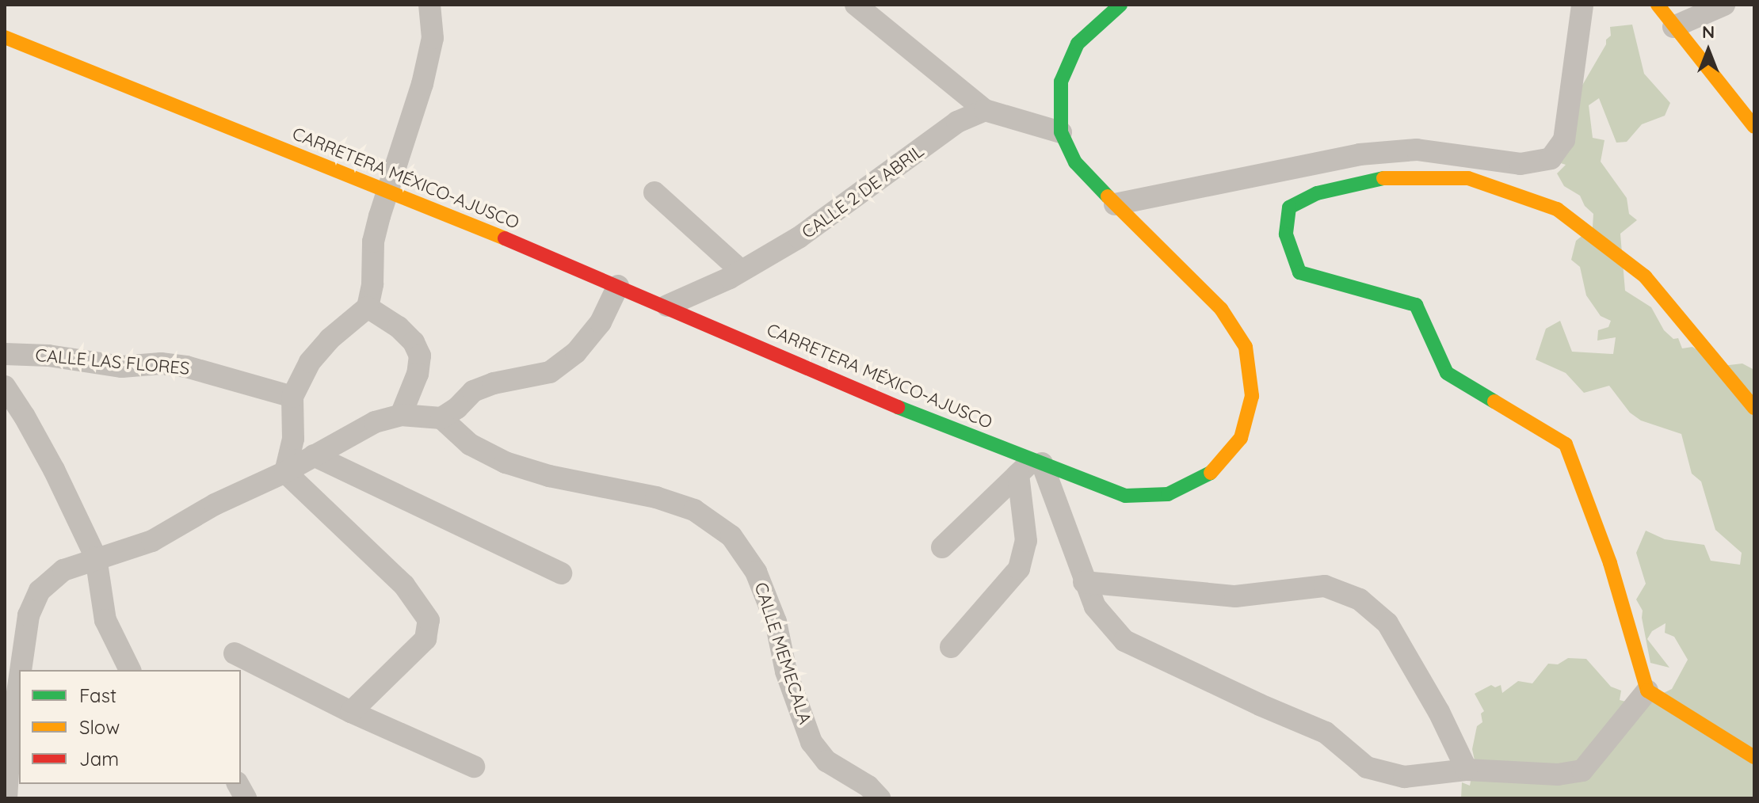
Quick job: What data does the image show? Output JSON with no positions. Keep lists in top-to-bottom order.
{
  "streets": {
    "main road": ["CARRETERA MÉXICO-AJUSCO"],
    "street": ["CALLE 2 DE ABRIL", "CALLE LAS FLORES", "CALLE MEMECALA"]
  },
  "crossings": [
    ["CARRETERA MÉXICO-AJUSCO", "CALLE 2 DE ABRIL"]
  ],
  "legend": ["Fast", "Slow", "Jam"],
  "north": "top"
}
